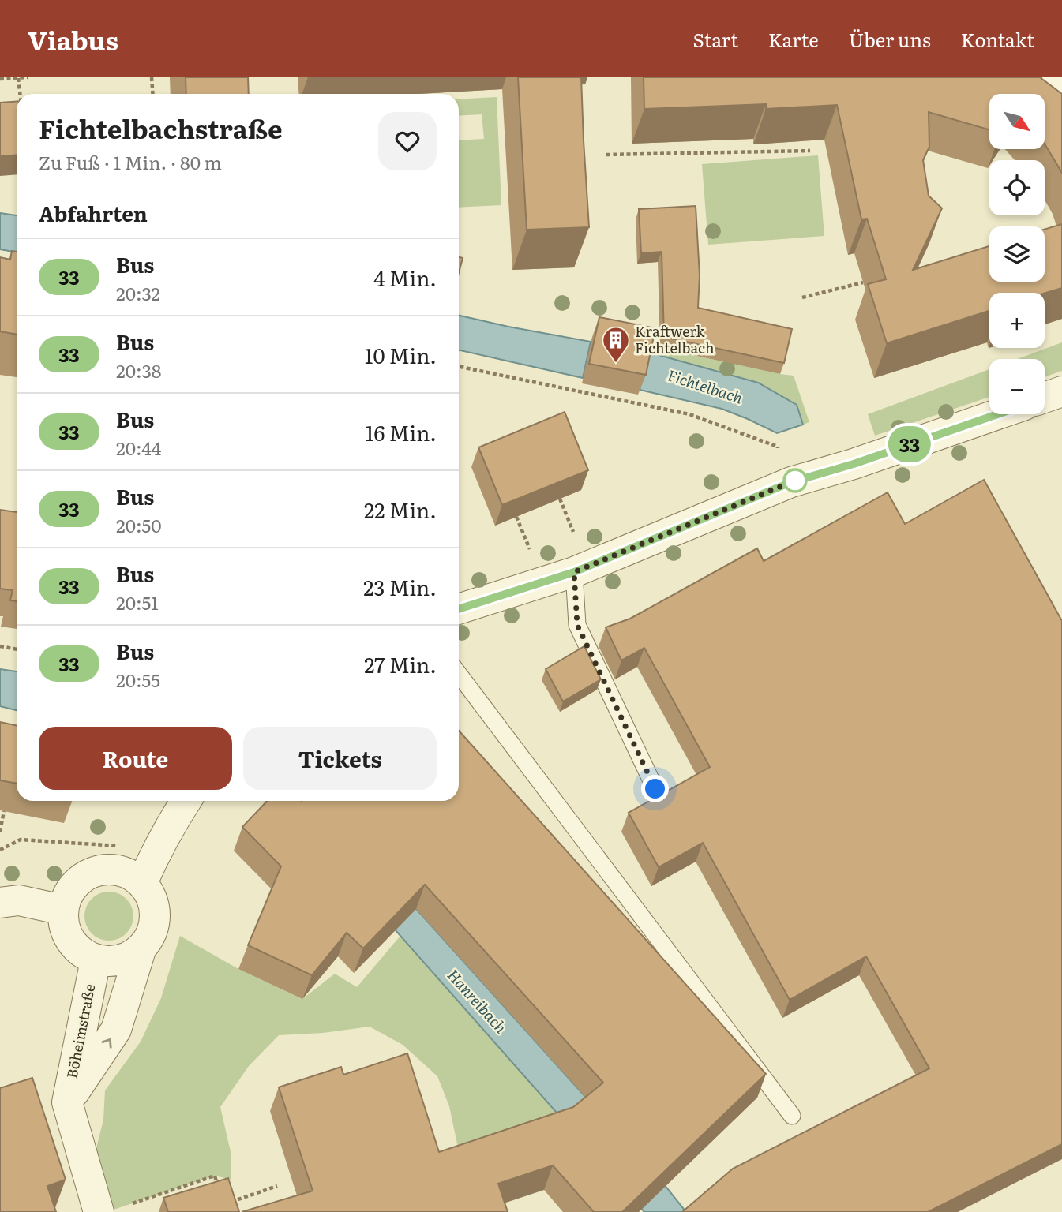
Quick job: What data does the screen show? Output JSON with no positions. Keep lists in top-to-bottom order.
{
  "streets": {
    "street": ["Böheimstraße"]
  },
  "water": ["Fichtelbach", "Hanreibach"],
  "places": {
    "building": ["Kraftwerk Fichtelbach"]
  },
  "lines": ["bus line 33"],
  "north": "bottom right",
  "page": {
    "header": "Viabus",
    "nav": [
      "Start",
      "Karte",
      "Über uns",
      "Kontakt"
    ],
    "on_map": "33",
    "map_buttons": ["+", "−"],
    "heading": [
      ["Fichtelbachstraße", "Zu Fuß · 1 Min. · 80 m"],
      "Abfahrten"
    ],
    "list": [
      {
        "mark": "33",
        "name": "Bus",
        "note": "20:32",
        "value": "4 Min."
      },
      {
        "mark": "33",
        "name": "Bus",
        "note": "20:38",
        "value": "10 Min."
      },
      {
        "mark": "33",
        "name": "Bus",
        "note": "20:44",
        "value": "16 Min."
      },
      {
        "mark": "33",
        "name": "Bus",
        "note": "20:50",
        "value": "22 Min."
      },
      {
        "mark": "33",
        "name": "Bus",
        "note": "20:51",
        "value": "23 Min."
      },
      {
        "mark": "33",
        "name": "Bus",
        "note": "20:55",
        "value": "27 Min."
      }
    ],
    "buttons": ["Route", "Tickets"]
  }
}
